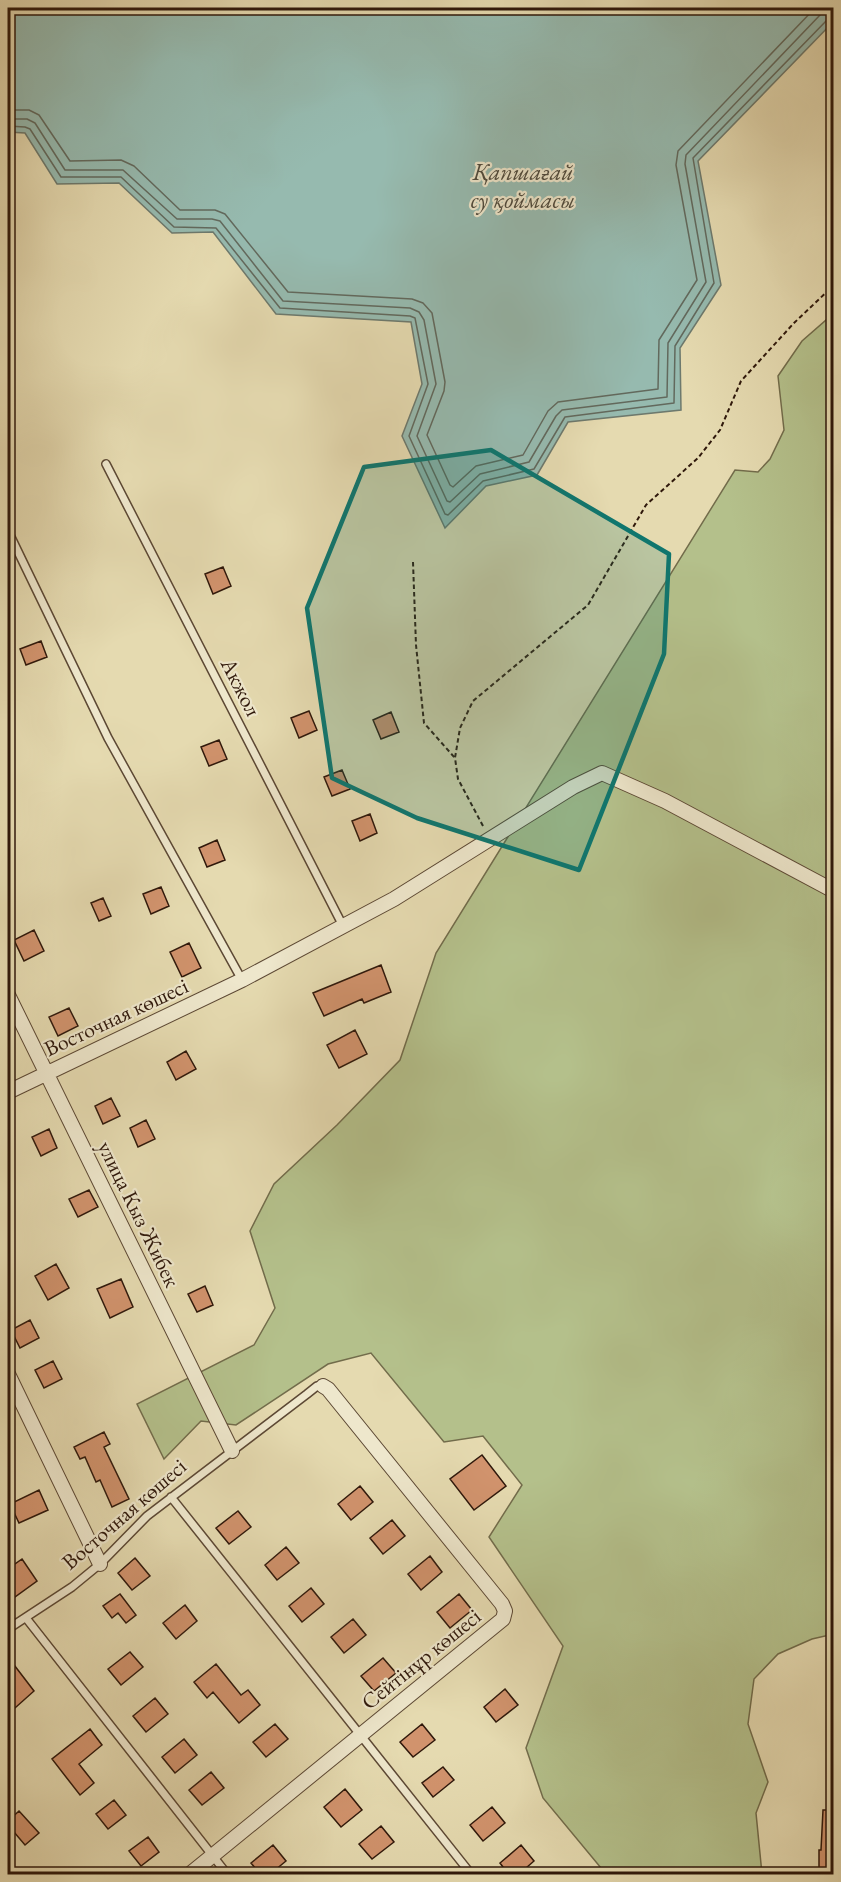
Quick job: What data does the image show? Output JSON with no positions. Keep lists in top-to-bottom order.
{
  "streets": {
    "street": ["Восточная көшесі", "улица Кыз Жибек", "Сейтінұр көшесі"],
    "lane": ["Акжол"]
  },
  "crossings": [
    ["Акжол", "Восточная көшесі"],
    ["Восточная көшесі", "улица Кыз Жибек"],
    ["Восточная көшесі", "Сейтінұр көшесі"]
  ],
  "water": ["Қапшағай су қоймасы"]
}
